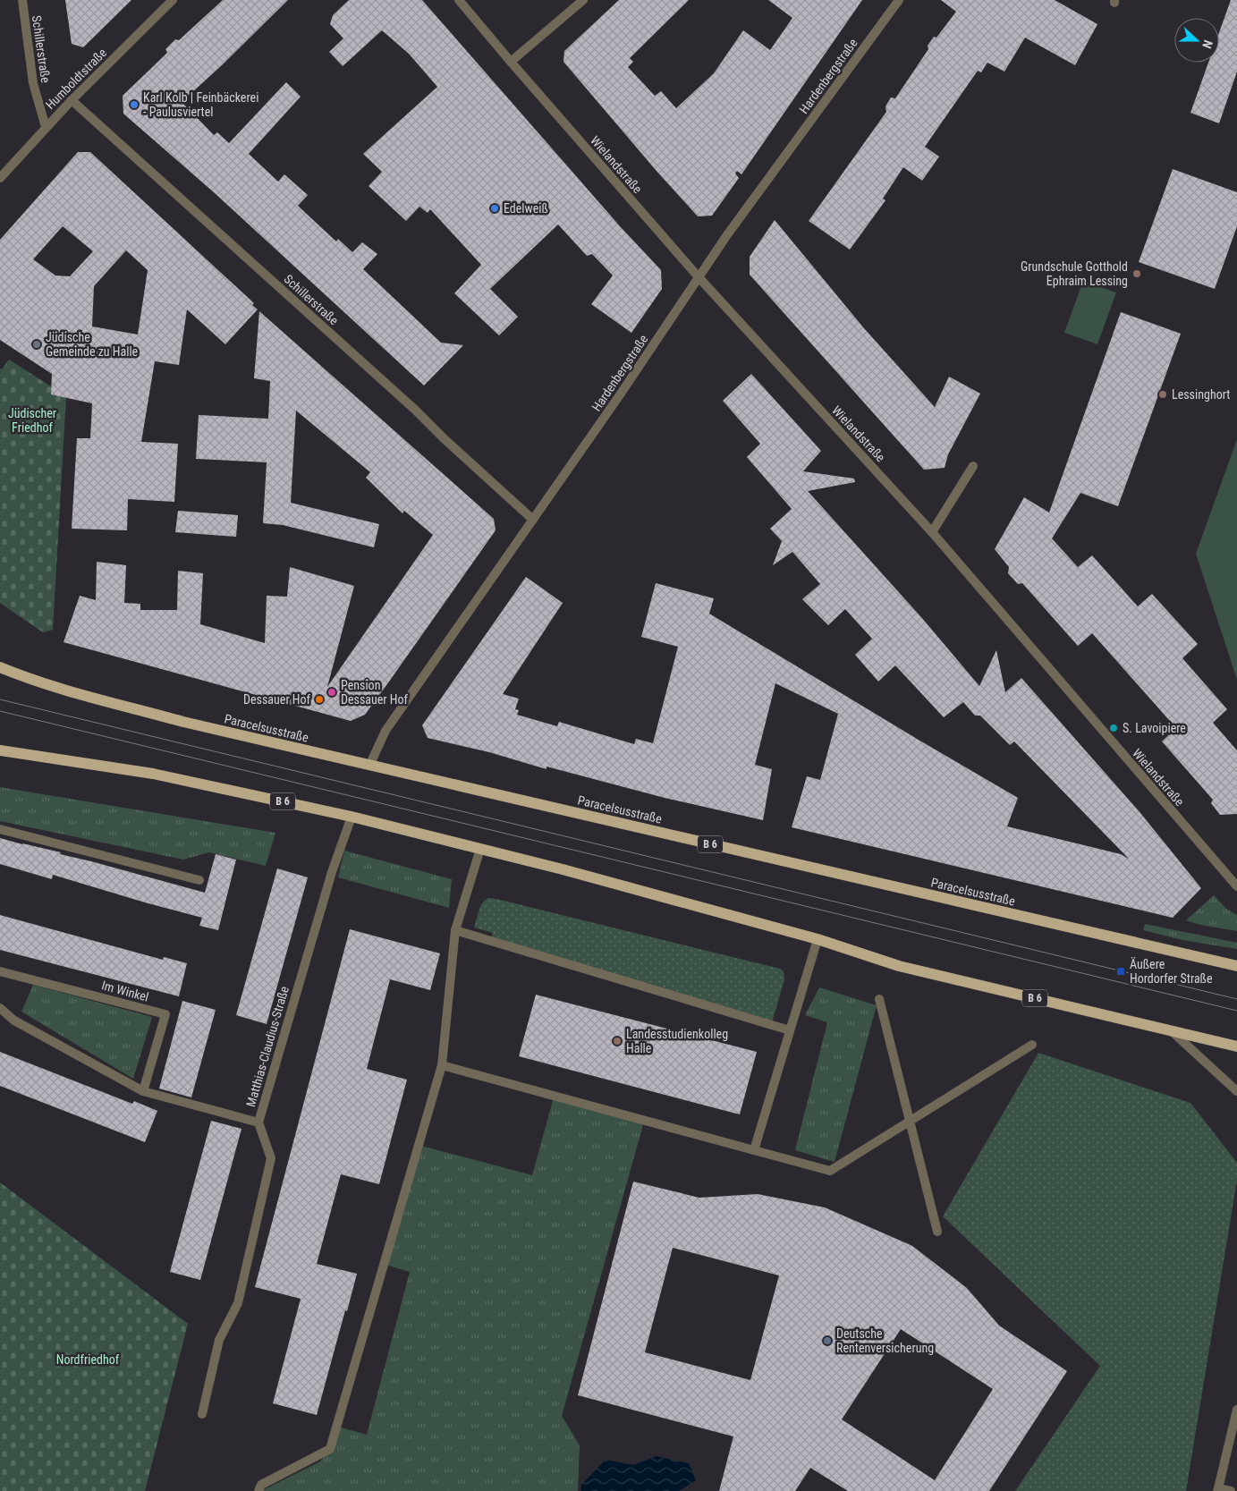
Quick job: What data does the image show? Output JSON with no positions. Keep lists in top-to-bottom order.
{
  "streets": {
    "main road": ["Paracelsusstraße", "B 6"],
    "street": [
      "Schillerstraße",
      "Hardenbergstraße",
      "Humboldtstraße",
      "Wielandstraße",
      "Im Winkel",
      "Matthias-Claudius-Straße"
    ]
  },
  "crossings": [
    ["Schillerstraße", "Hardenbergstraße"],
    ["Schillerstraße", "Humboldtstraße"],
    ["Hardenbergstraße", "Wielandstraße"],
    ["Hardenbergstraße", "Paracelsusstraße"],
    ["B 6", "Matthias-Claudius-Straße"]
  ],
  "parks": ["Jüdischer Friedhof", "Nordfriedhof"],
  "places": {
    "other": [
      "Karl Kolb | Feinbäckerei - Paulusviertel",
      "Edelweiß",
      "Grundschule Gotthold Ephraim Lessing",
      "Jüdische Gemeinde zu Halle",
      "Lessinghort",
      "Pension Dessauer Hof",
      "Dessauer Hof",
      "S. Lavoipiere",
      "Landesstudienkolleg Halle",
      "Deutsche Rentenversicherung"
    ],
    "transit": ["Äußere Hordorfer Straße"]
  },
  "north": "right"
}
